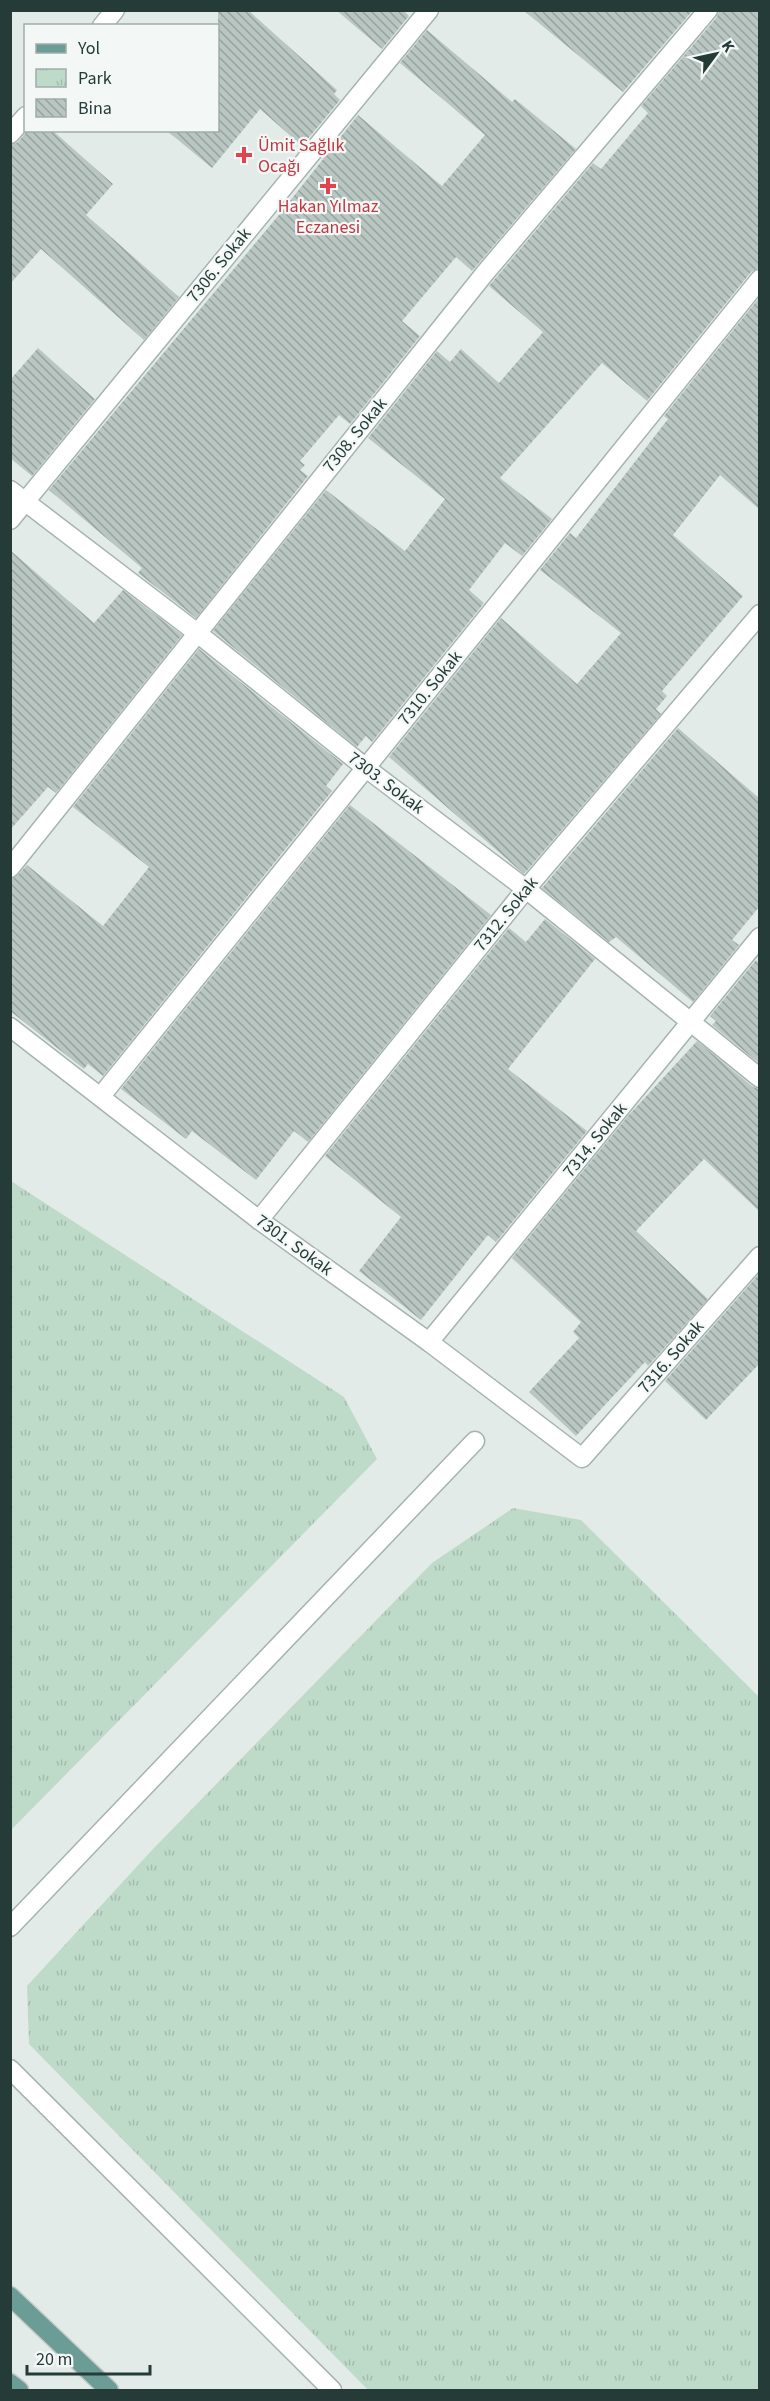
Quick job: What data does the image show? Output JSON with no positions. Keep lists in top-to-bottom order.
{
  "streets": {
    "street": [
      "7306. Sokak",
      "7308. Sokak",
      "7310. Sokak",
      "7303. Sokak",
      "7312. Sokak",
      "7314. Sokak",
      "7301. Sokak",
      "7316. Sokak"
    ]
  },
  "crossings": [
    ["7306. Sokak", "7303. Sokak"],
    ["7308. Sokak", "7303. Sokak"],
    ["7310. Sokak", "7303. Sokak"],
    ["7310. Sokak", "7301. Sokak"],
    ["7303. Sokak", "7312. Sokak"],
    ["7303. Sokak", "7314. Sokak"],
    ["7312. Sokak", "7301. Sokak"],
    ["7314. Sokak", "7301. Sokak"],
    ["7301. Sokak", "7316. Sokak"]
  ],
  "places": {
    "health": ["Ümit Sağlık Ocağı", "Hakan Yılmaz Eczanesi"]
  },
  "legend": ["Yol", "Park", "Bina"],
  "scale_bar": "20 m",
  "north": "top right"
}
